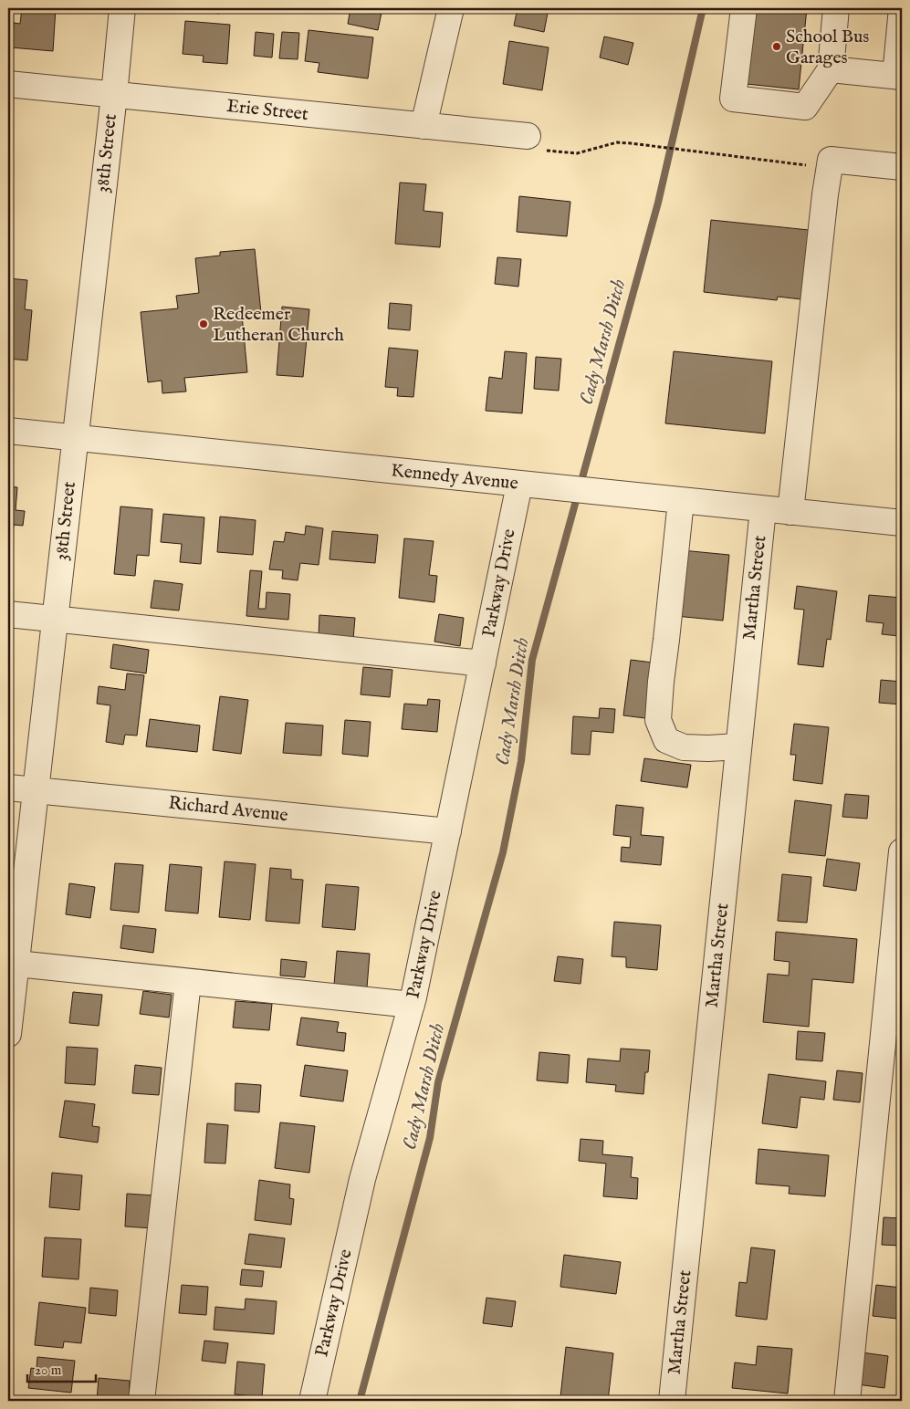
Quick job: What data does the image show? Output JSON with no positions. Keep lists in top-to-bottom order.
{
  "streets": {
    "street": [
      "Erie Street",
      "38th Street",
      "Kennedy Avenue",
      "Parkway Drive",
      "Martha Street",
      "Richard Avenue"
    ]
  },
  "crossings": [
    ["Erie Street", "38th Street"],
    ["38th Street", "Kennedy Avenue"],
    ["38th Street", "Richard Avenue"],
    ["Kennedy Avenue", "Parkway Drive"],
    ["Kennedy Avenue", "Martha Street"],
    ["Parkway Drive", "Richard Avenue"]
  ],
  "water": ["Cady Marsh Ditch"],
  "places": ["School Bus Garages", "Redeemer Lutheran Church"],
  "scale_bar": "20 m"
}
